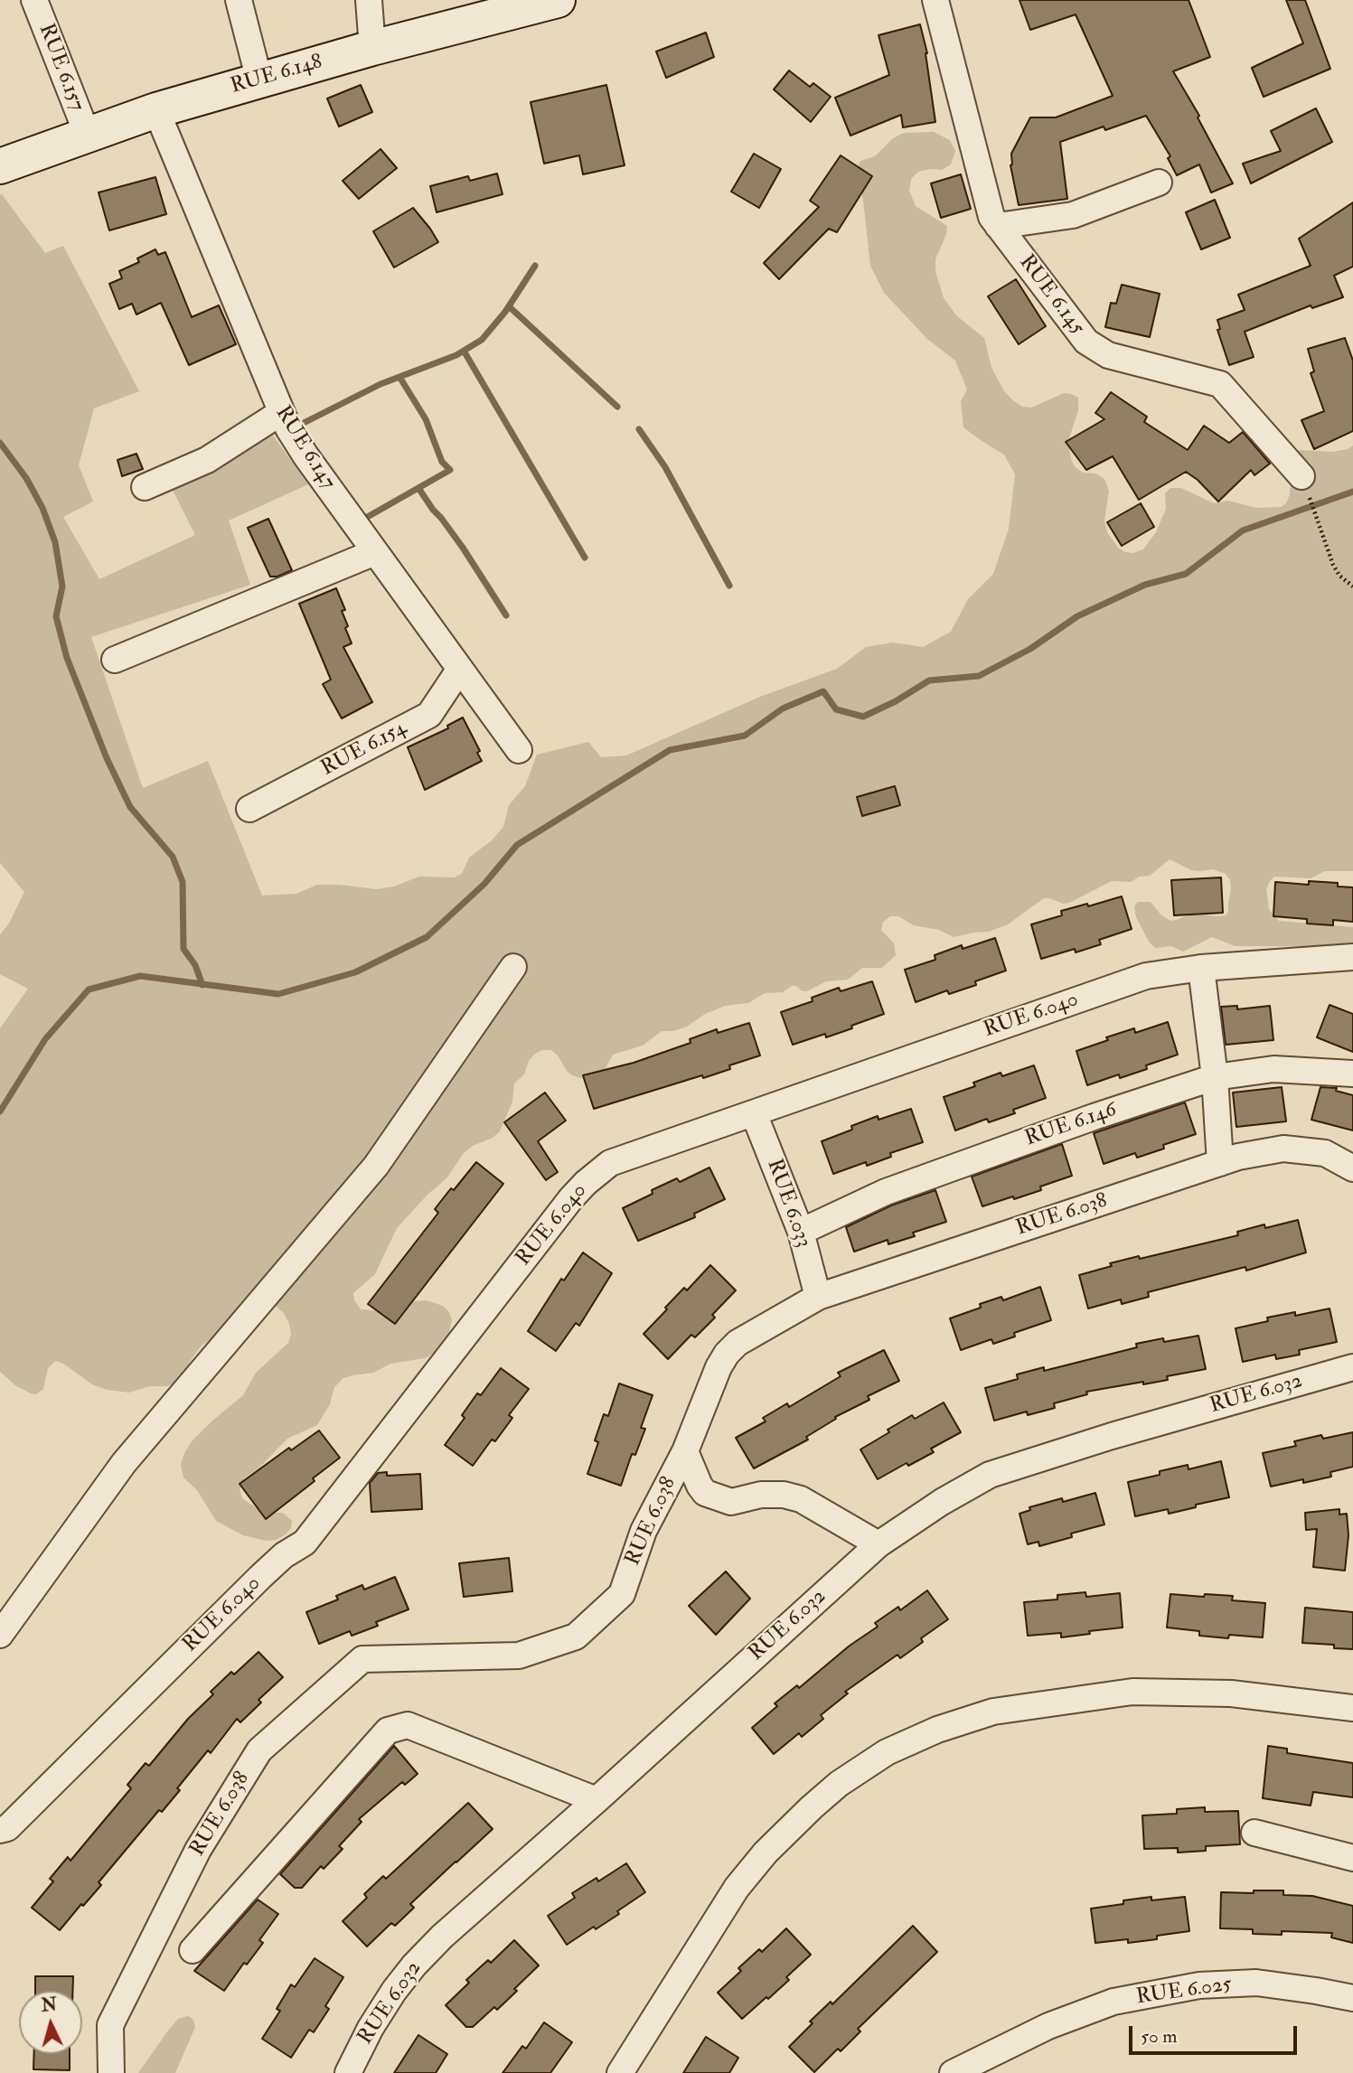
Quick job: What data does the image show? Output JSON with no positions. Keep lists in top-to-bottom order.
{
  "streets": {
    "street": [
      "RUE 6.157",
      "RUE 6.148",
      "RUE 6.145",
      "RUE 6.147",
      "RUE 6.154",
      "RUE 6.040",
      "RUE 6.146",
      "RUE 6.033",
      "RUE 6.038",
      "RUE 6.032",
      "RUE 6.025"
    ]
  },
  "crossings": [
    ["RUE 6.157", "RUE 6.148"],
    ["RUE 6.148", "RUE 6.147"],
    ["RUE 6.147", "RUE 6.154"],
    ["RUE 6.040", "RUE 6.033"],
    ["RUE 6.146", "RUE 6.033"],
    ["RUE 6.033", "RUE 6.038"]
  ],
  "scale_bar": "50 m",
  "north": "top"
}
